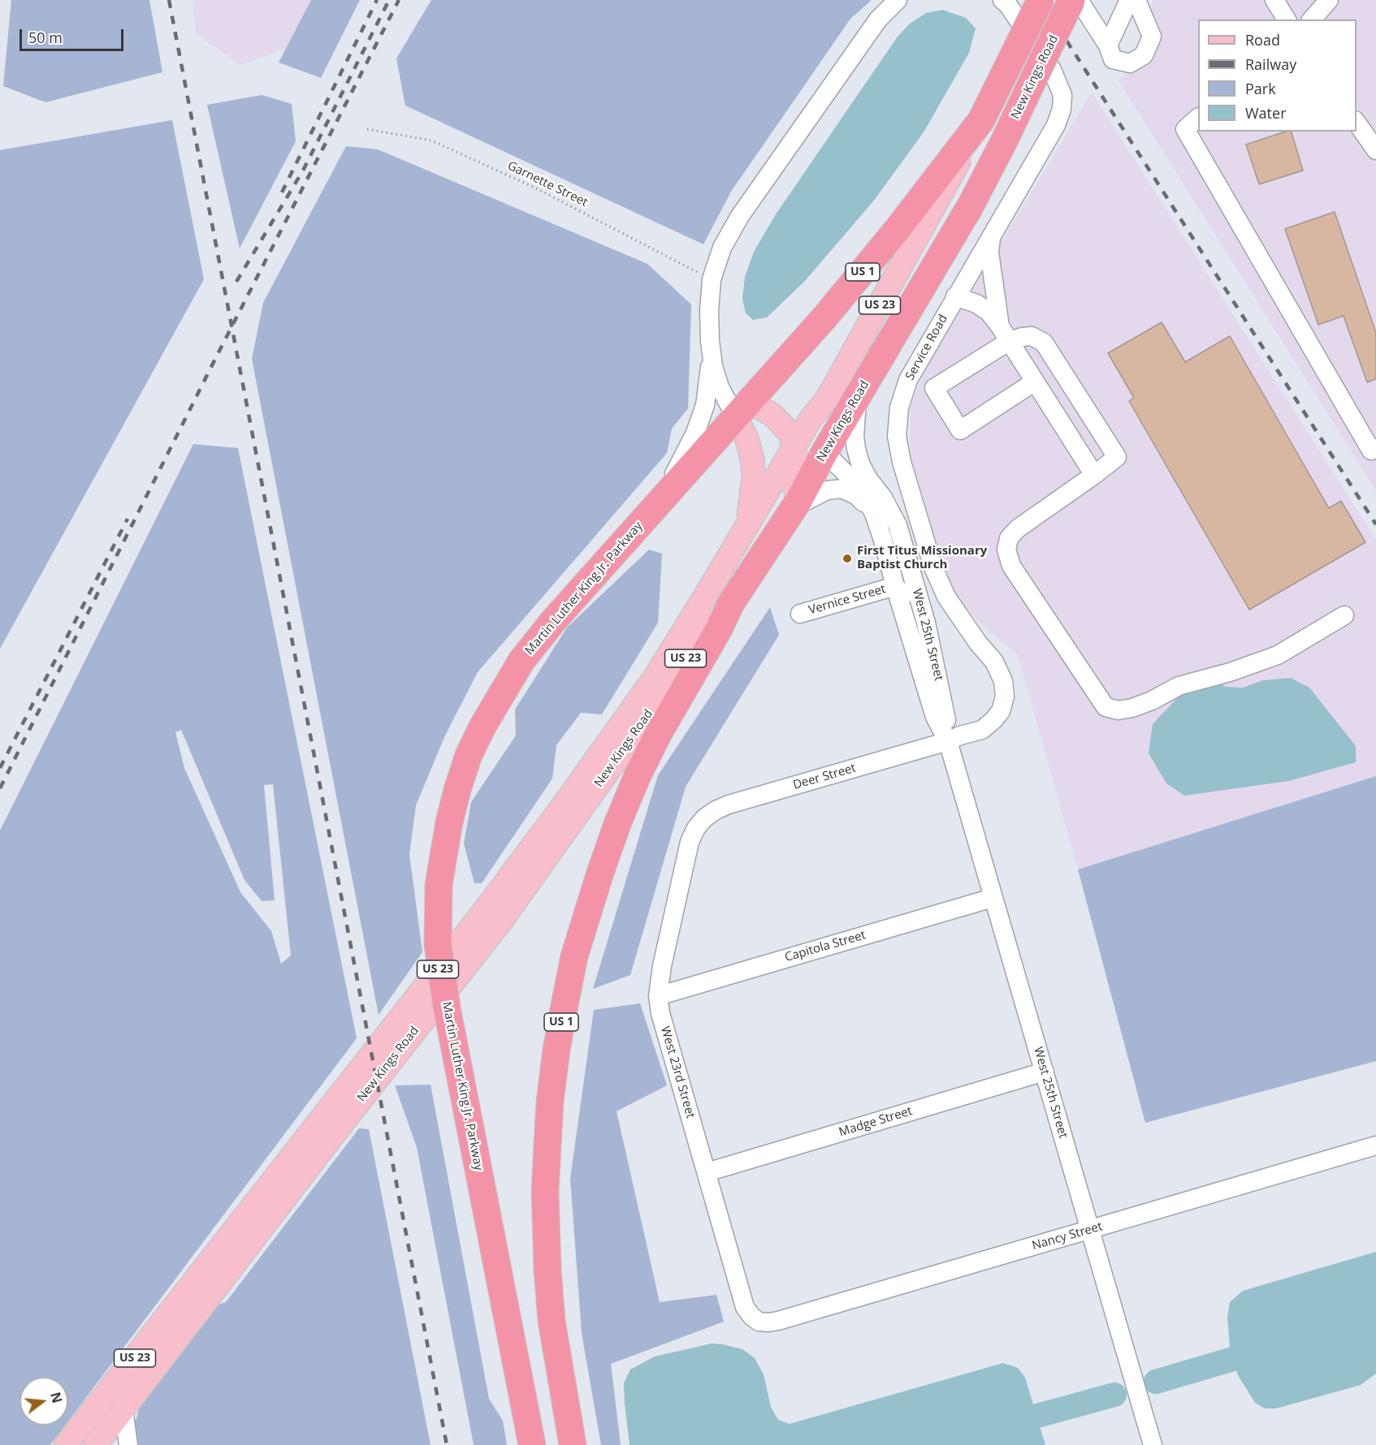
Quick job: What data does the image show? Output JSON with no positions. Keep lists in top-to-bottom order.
{
  "streets": {
    "highway": ["New Kings Road", "US 1", "Martin Luther King Jr. Parkway"],
    "main road": ["US 23"],
    "street": [
      "Service Road",
      "Vernice Street",
      "West 25th Street",
      "Deer Street",
      "Capitola Street",
      "West 23rd Street",
      "Madge Street",
      "Nancy Street"
    ],
    "path": ["Garnette Street"]
  },
  "crossings": [
    ["New Kings Road", "US 1"],
    ["New Kings Road", "Martin Luther King Jr. Parkway"],
    ["New Kings Road", "West 25th Street"],
    ["Service Road", "West 25th Street"],
    ["Service Road", "Deer Street"],
    ["Vernice Street", "West 25th Street"],
    ["West 25th Street", "Deer Street"],
    ["West 25th Street", "Capitola Street"],
    ["West 25th Street", "Madge Street"],
    ["West 25th Street", "Nancy Street"],
    ["Deer Street", "West 23rd Street"],
    ["Capitola Street", "West 23rd Street"],
    ["West 23rd Street", "Madge Street"],
    ["West 23rd Street", "Nancy Street"]
  ],
  "places": ["First Titus Missionary Baptist Church"],
  "legend": [
    "Road",
    "Railway",
    "Park",
    "Water"
  ],
  "scale_bar": "50 m",
  "north": "right"
}
